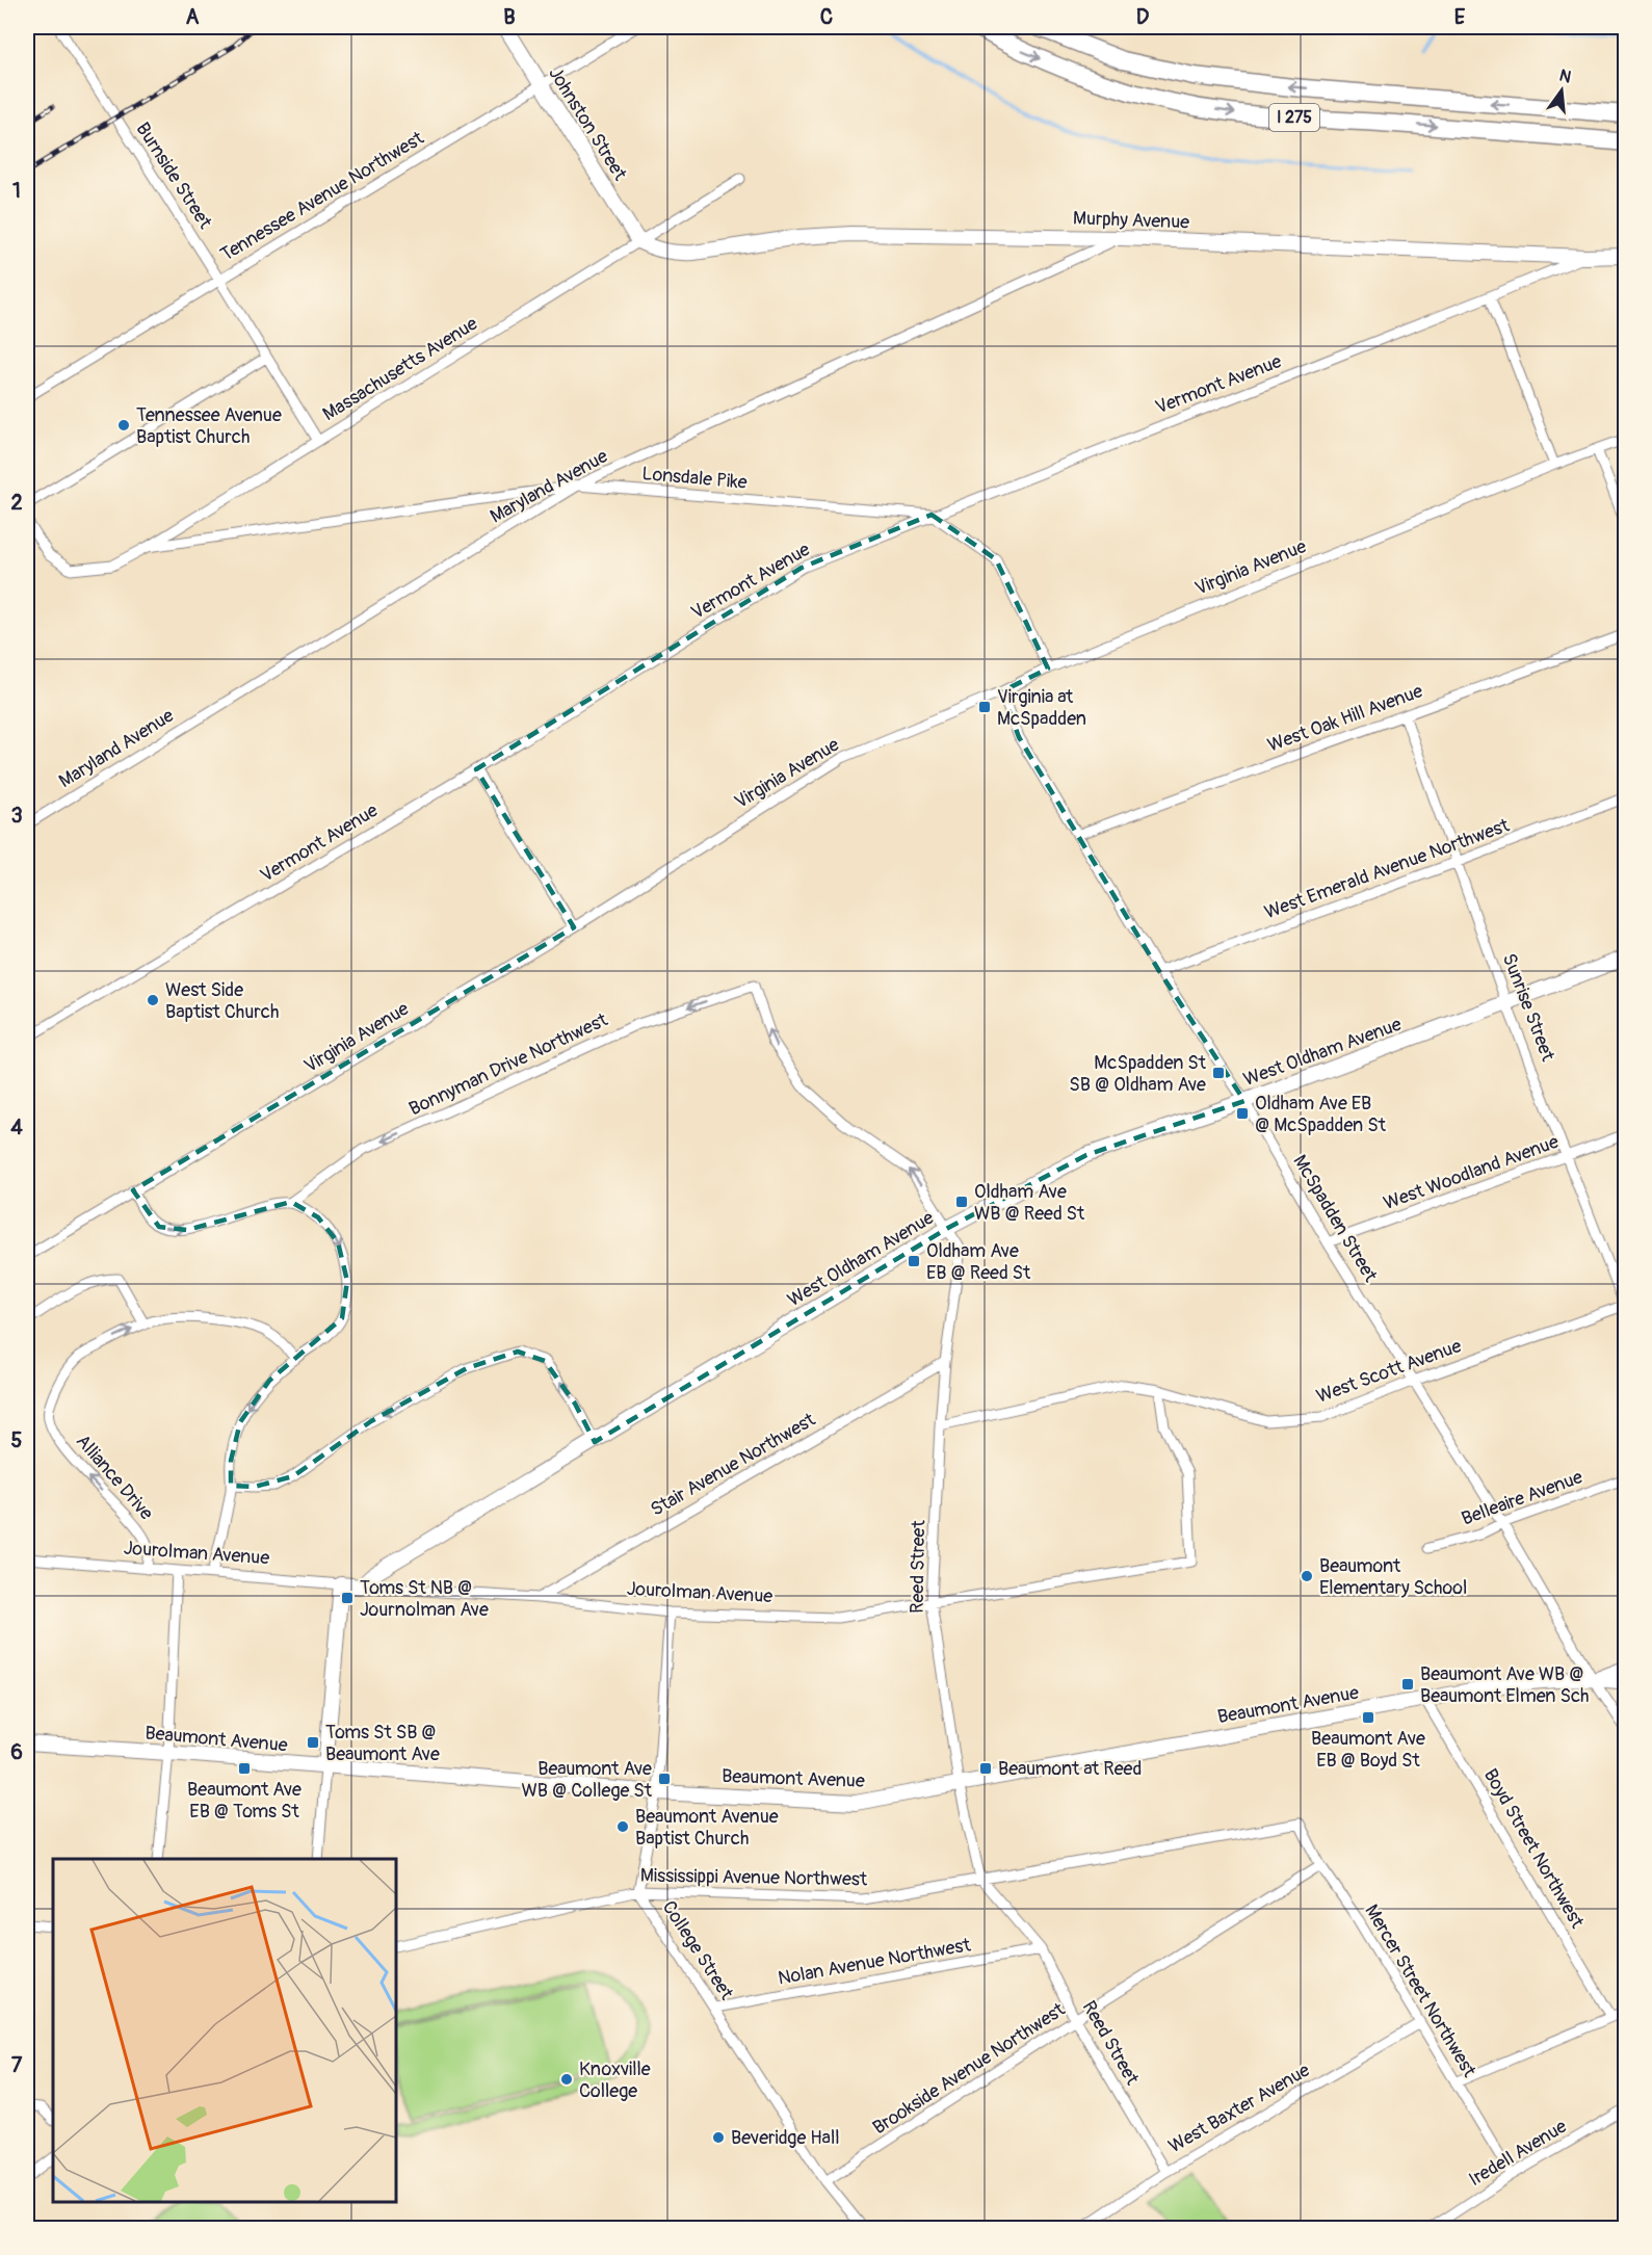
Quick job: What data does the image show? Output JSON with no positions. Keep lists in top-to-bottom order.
{
  "streets": {
    "highway": ["I 275"],
    "street": [
      "Johnston Street",
      "Burnside Street",
      "Tennessee Avenue Northwest",
      "Murphy Avenue",
      "Massachusetts Avenue",
      "Vermont Avenue",
      "Lonsdale Pike",
      "Maryland Avenue",
      "Virginia Avenue",
      "West Oak Hill Avenue",
      "West Emerald Avenue Northwest",
      "Sunrise Street",
      "West Oldham Avenue",
      "Bonnyman Drive Northwest",
      "West Woodland Avenue",
      "McSpadden Street",
      "West Scott Avenue",
      "Stair Avenue Northwest",
      "Alliance Drive",
      "Belleaire Avenue",
      "Jourolman Avenue",
      "Reed Street",
      "Beaumont Avenue",
      "Boyd Street Northwest",
      "Mississippi Avenue Northwest",
      "College Street",
      "Nolan Avenue Northwest",
      "Mercer Street Northwest",
      "Brookside Avenue Northwest",
      "West Baxter Avenue",
      "Iredell Avenue"
    ]
  },
  "crossings": [
    ["Johnston Street", "Tennessee Avenue Northwest"],
    ["Johnston Street", "Murphy Avenue"],
    ["Johnston Street", "Massachusetts Avenue"],
    ["Burnside Street", "Tennessee Avenue Northwest"],
    ["Burnside Street", "Massachusetts Avenue"],
    ["Murphy Avenue", "Massachusetts Avenue"],
    ["Murphy Avenue", "Vermont Avenue"],
    ["Murphy Avenue", "Maryland Avenue"],
    ["Massachusetts Avenue", "Lonsdale Pike"],
    ["Vermont Avenue", "Lonsdale Pike"],
    ["Lonsdale Pike", "Maryland Avenue"],
    ["Virginia Avenue", "McSpadden Street"],
    ["West Oak Hill Avenue", "Sunrise Street"],
    ["West Oak Hill Avenue", "McSpadden Street"],
    ["West Emerald Avenue Northwest", "Sunrise Street"],
    ["West Emerald Avenue Northwest", "McSpadden Street"],
    ["Sunrise Street", "West Oldham Avenue"],
    ["Sunrise Street", "West Woodland Avenue"],
    ["Sunrise Street", "West Scott Avenue"],
    ["West Oldham Avenue", "McSpadden Street"],
    ["West Oldham Avenue", "Jourolman Avenue"],
    ["West Oldham Avenue", "Reed Street"],
    ["Bonnyman Drive Northwest", "Reed Street"],
    ["West Woodland Avenue", "McSpadden Street"],
    ["McSpadden Street", "West Scott Avenue"],
    ["McSpadden Street", "Belleaire Avenue"],
    ["McSpadden Street", "Beaumont Avenue"],
    ["West Scott Avenue", "Jourolman Avenue"],
    ["West Scott Avenue", "Reed Street"],
    ["Stair Avenue Northwest", "Jourolman Avenue"],
    ["Stair Avenue Northwest", "Reed Street"],
    ["Alliance Drive", "Jourolman Avenue"],
    ["Jourolman Avenue", "Reed Street"],
    ["Jourolman Avenue", "College Street"],
    ["Reed Street", "Beaumont Avenue"],
    ["Reed Street", "Mississippi Avenue Northwest"],
    ["Reed Street", "Nolan Avenue Northwest"],
    ["Reed Street", "Brookside Avenue Northwest"],
    ["Reed Street", "West Baxter Avenue"],
    ["Beaumont Avenue", "Boyd Street Northwest"],
    ["Beaumont Avenue", "College Street"],
    ["Mississippi Avenue Northwest", "College Street"],
    ["Mississippi Avenue Northwest", "Mercer Street Northwest"],
    ["College Street", "Nolan Avenue Northwest"],
    ["College Street", "Brookside Avenue Northwest"],
    ["Mercer Street Northwest", "Brookside Avenue Northwest"],
    ["Mercer Street Northwest", "West Baxter Avenue"],
    ["Mercer Street Northwest", "Iredell Avenue"]
  ],
  "one_way": ["Bonnyman Drive Northwest"],
  "places": {
    "other": [
      "Tennessee Avenue Baptist Church",
      "West Side Baptist Church",
      "Beaumont Elementary School",
      "Beaumont Avenue Baptist Church",
      "Knoxville College",
      "Beveridge Hall"
    ],
    "transit": [
      "Virginia at McSpadden",
      "McSpadden St SB @ Oldham Ave",
      "Oldham Ave EB @ McSpadden St",
      "Oldham Ave WB @ Reed St",
      "Oldham Ave EB @ Reed St",
      "Toms St NB @ Journolman Ave",
      "Beaumont Ave WB @ Beaumont Elmen Sch",
      "Beaumont Ave EB @ Boyd St",
      "Toms St SB @ Beaumont Ave",
      "Beaumont Ave EB @ Toms St",
      "Beaumont at Reed",
      "Beaumont Ave WB @ College St"
    ]
  },
  "north": "top",
  "grid": {
    "columns": [
      "A",
      "B",
      "C",
      "D",
      "E"
    ],
    "rows": [
      "1",
      "2",
      "3",
      "4",
      "5",
      "6",
      "7"
    ]
  }
}
